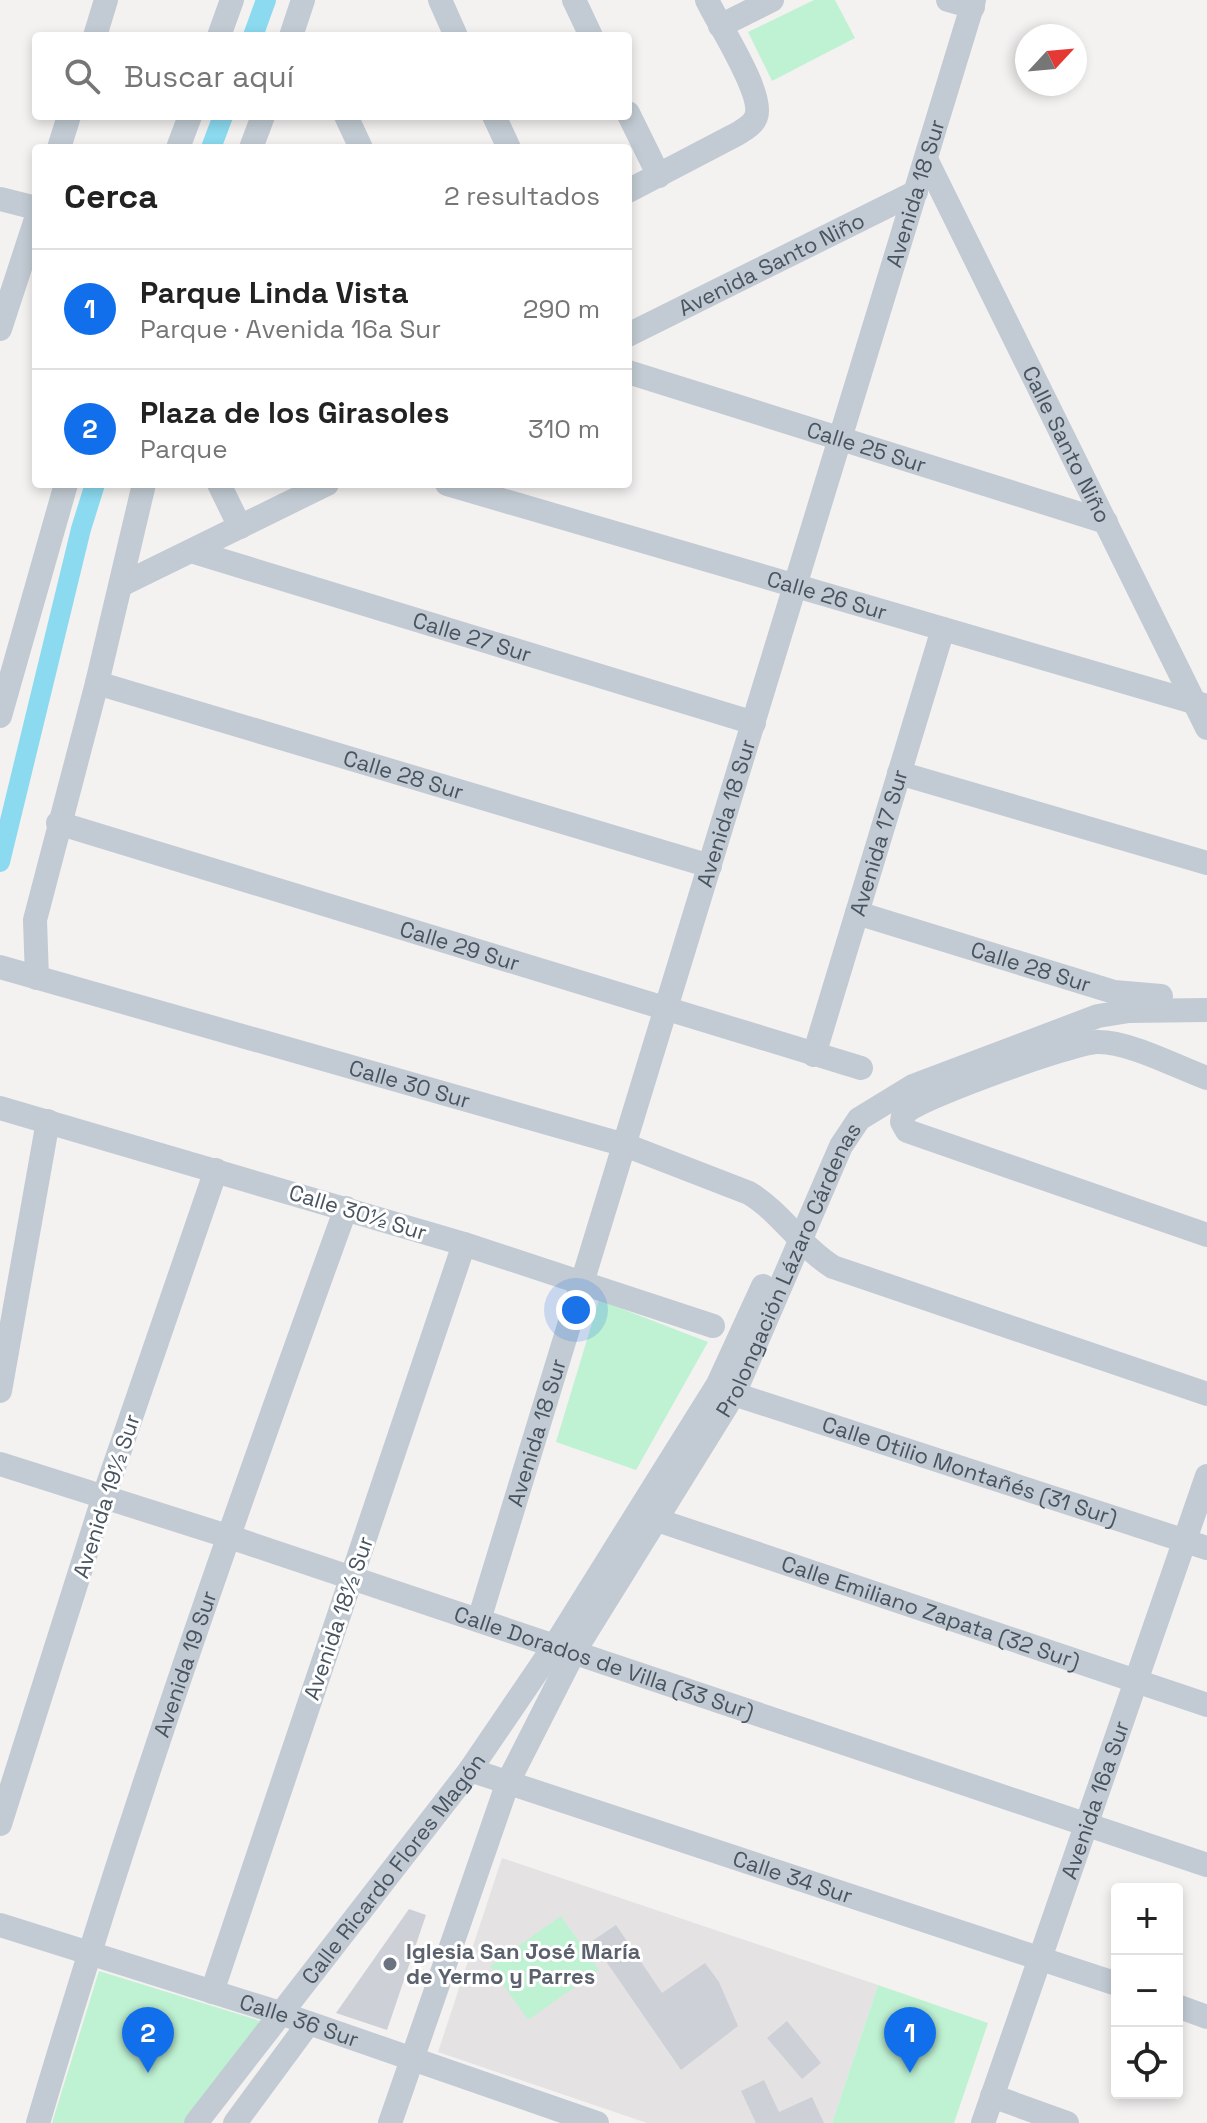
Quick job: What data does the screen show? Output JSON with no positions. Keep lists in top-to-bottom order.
{
  "streets": {
    "street": [
      "Avenida 18 Sur",
      "Avenida Santo Niño",
      "Calle Santo Niño",
      "Calle 25 Sur",
      "Calle 26 Sur",
      "Calle 27 Sur",
      "Calle 28 Sur",
      "Avenida 17 Sur",
      "Calle 29 Sur",
      "Calle 30 Sur",
      "Calle 30½ Sur",
      "Prolongación Lázaro Cárdenas",
      "Calle Otilio Montañés (31 Sur)",
      "Avenida 19½ Sur",
      "Calle Emiliano Zapata (32 Sur)",
      "Avenida 18½ Sur",
      "Calle Dorados de Villa (33 Sur)",
      "Avenida 19 Sur",
      "Avenida 16a Sur",
      "Calle Ricardo Flores Magón",
      "Calle 34 Sur",
      "Calle 36 Sur"
    ]
  },
  "crossings": [
    ["Avenida 18 Sur", "Avenida Santo Niño"],
    ["Avenida 18 Sur", "Calle Santo Niño"],
    ["Avenida 18 Sur", "Calle 25 Sur"],
    ["Avenida 18 Sur", "Calle 26 Sur"],
    ["Avenida 18 Sur", "Calle 27 Sur"],
    ["Avenida 18 Sur", "Calle 28 Sur"],
    ["Avenida 18 Sur", "Calle 29 Sur"],
    ["Avenida 18 Sur", "Calle 30 Sur"],
    ["Avenida 18 Sur", "Calle 30½ Sur"],
    ["Avenida 18 Sur", "Calle Dorados de Villa (33 Sur)"],
    ["Calle Santo Niño", "Calle 25 Sur"],
    ["Calle Santo Niño", "Calle 26 Sur"],
    ["Calle 26 Sur", "Avenida 17 Sur"],
    ["Calle 28 Sur", "Avenida 17 Sur"],
    ["Avenida 17 Sur", "Calle 29 Sur"],
    ["Calle 30 Sur", "Prolongación Lázaro Cárdenas"],
    ["Calle 30½ Sur", "Avenida 19½ Sur"],
    ["Calle 30½ Sur", "Avenida 18½ Sur"],
    ["Calle 30½ Sur", "Avenida 19 Sur"],
    ["Prolongación Lázaro Cárdenas", "Calle Otilio Montañés (31 Sur)"],
    ["Prolongación Lázaro Cárdenas", "Calle Emiliano Zapata (32 Sur)"],
    ["Prolongación Lázaro Cárdenas", "Calle Dorados de Villa (33 Sur)"],
    ["Prolongación Lázaro Cárdenas", "Calle Ricardo Flores Magón"],
    ["Calle Otilio Montañés (31 Sur)", "Avenida 16a Sur"],
    ["Avenida 19½ Sur", "Calle Dorados de Villa (33 Sur)"],
    ["Calle Emiliano Zapata (32 Sur)", "Avenida 16a Sur"],
    ["Avenida 18½ Sur", "Calle Dorados de Villa (33 Sur)"],
    ["Avenida 18½ Sur", "Calle 36 Sur"],
    ["Calle Dorados de Villa (33 Sur)", "Avenida 19 Sur"],
    ["Calle Dorados de Villa (33 Sur)", "Avenida 16a Sur"],
    ["Calle Dorados de Villa (33 Sur)", "Calle Ricardo Flores Magón"],
    ["Avenida 19 Sur", "Calle 36 Sur"],
    ["Avenida 16a Sur", "Calle 34 Sur"],
    ["Calle Ricardo Flores Magón", "Calle 34 Sur"],
    ["Calle Ricardo Flores Magón", "Calle 36 Sur"]
  ],
  "places": ["Iglesia San José María de Yermo y Parres"],
  "north": "top right",
  "page": {
    "search": "Buscar aquí",
    "heading": ["Cerca", "2 resultados"],
    "list": [
      {
        "mark": "1",
        "name": "Parque Linda Vista",
        "note": "Parque · Avenida 16a Sur",
        "value": "290 m"
      },
      {
        "mark": "2",
        "name": "Plaza de los Girasoles",
        "note": "Parque",
        "value": "310 m"
      }
    ],
    "map_buttons": ["+", "−"],
    "pins": ["1", "2"]
  }
}
